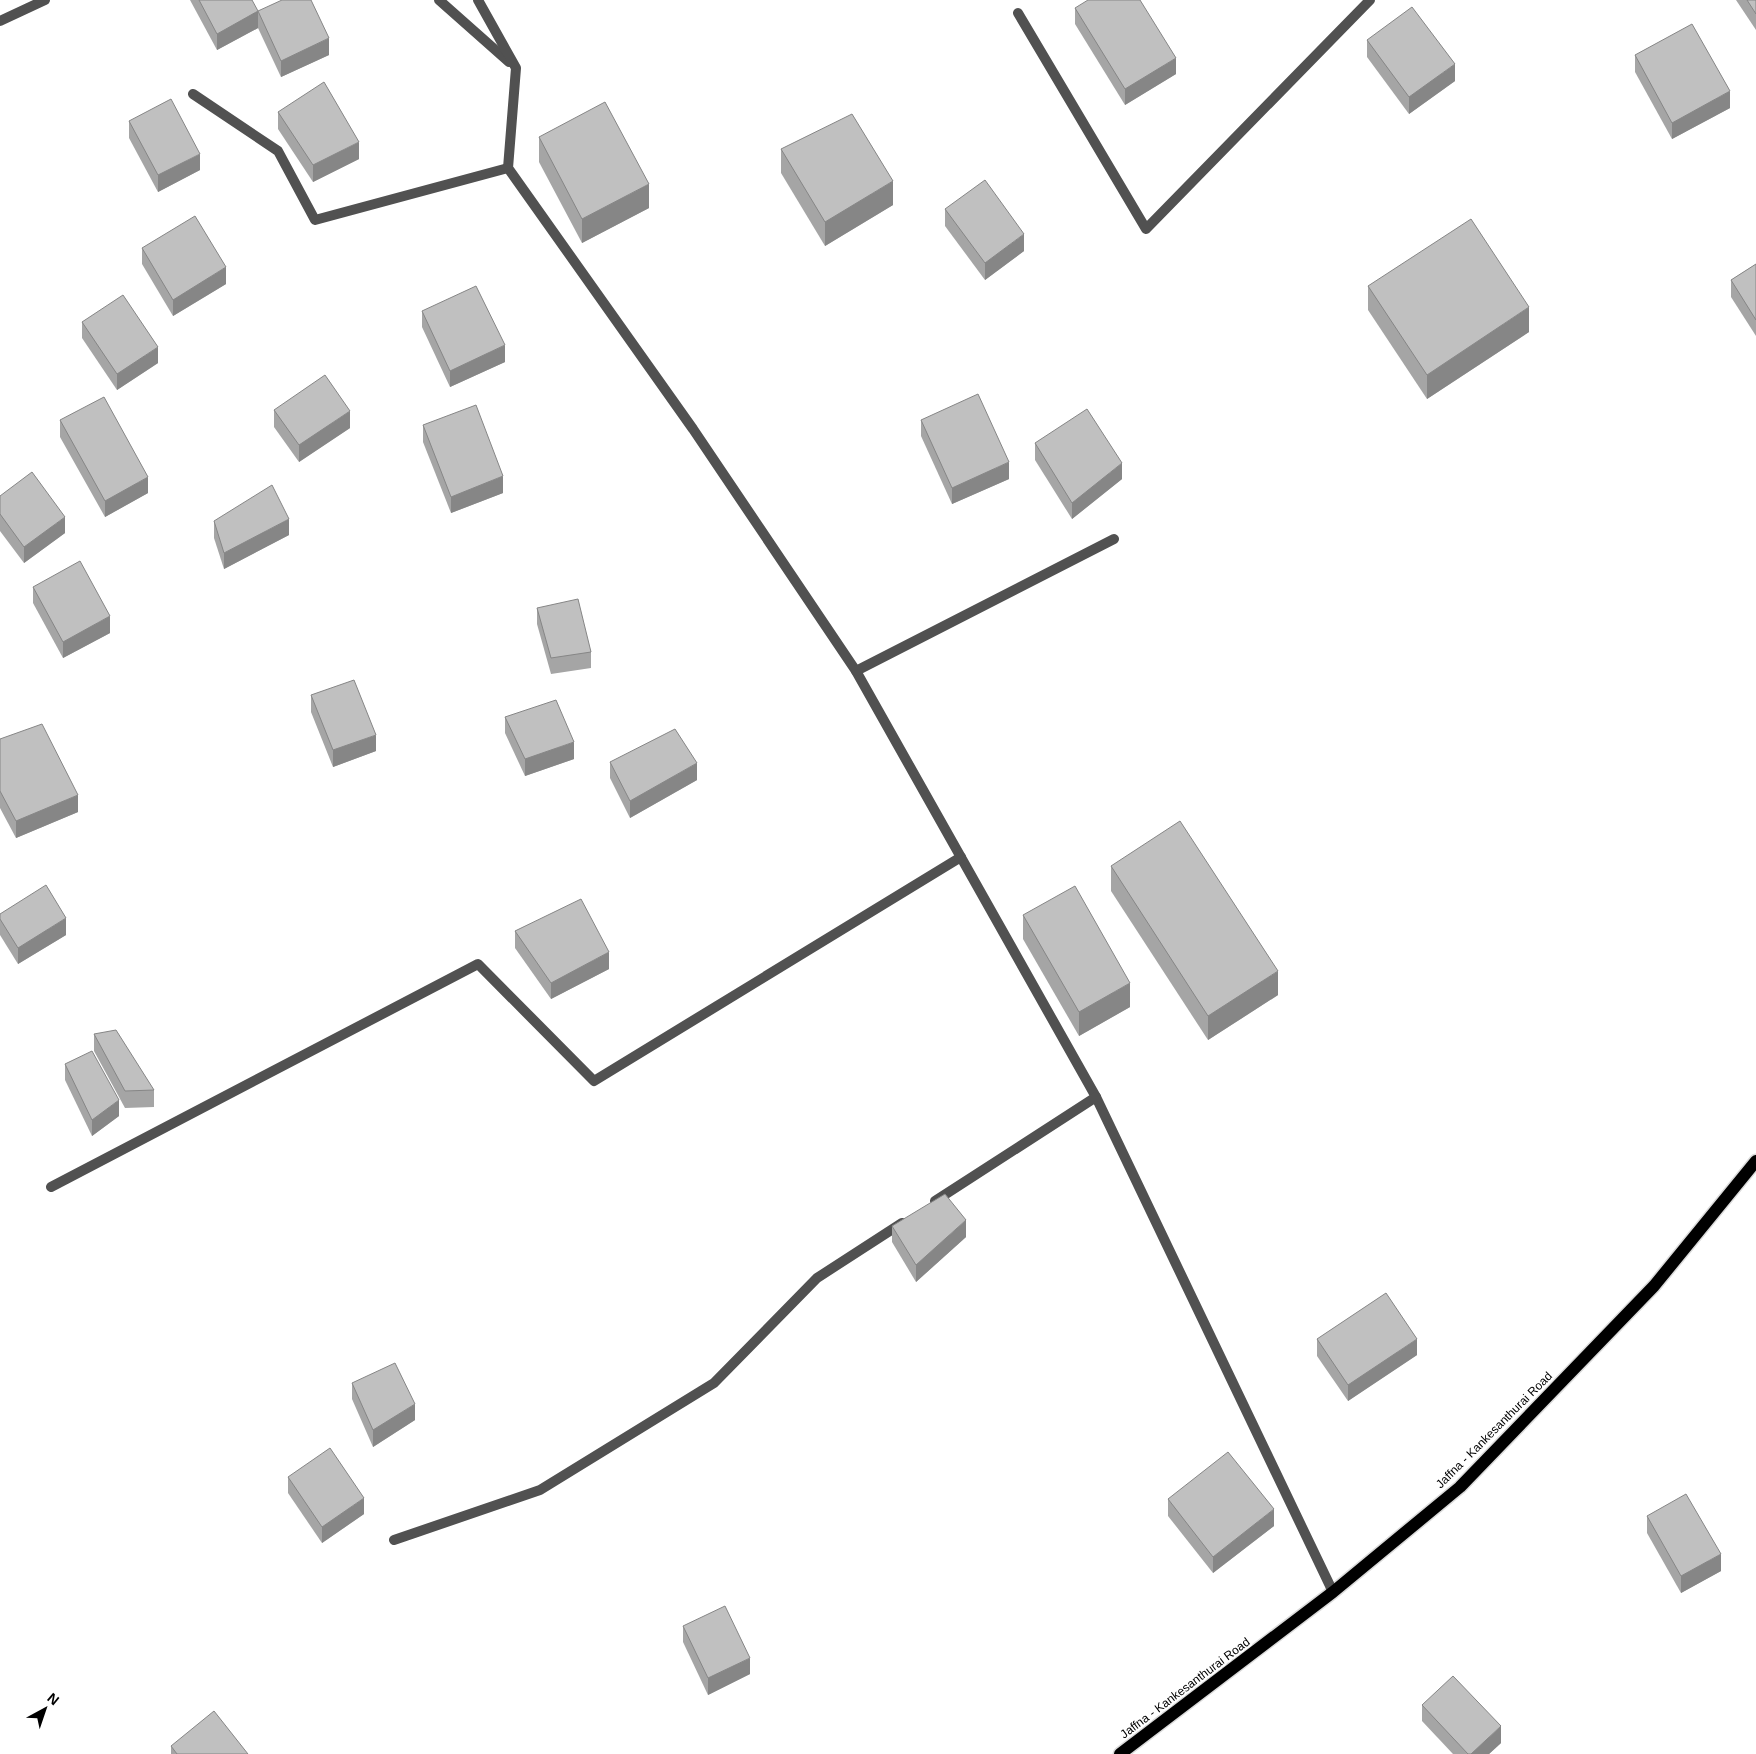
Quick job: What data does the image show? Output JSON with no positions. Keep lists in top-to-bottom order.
{
  "streets": {
    "main road": ["Jaffna - Kankesanthurai Road"]
  },
  "north": "top right"
}
